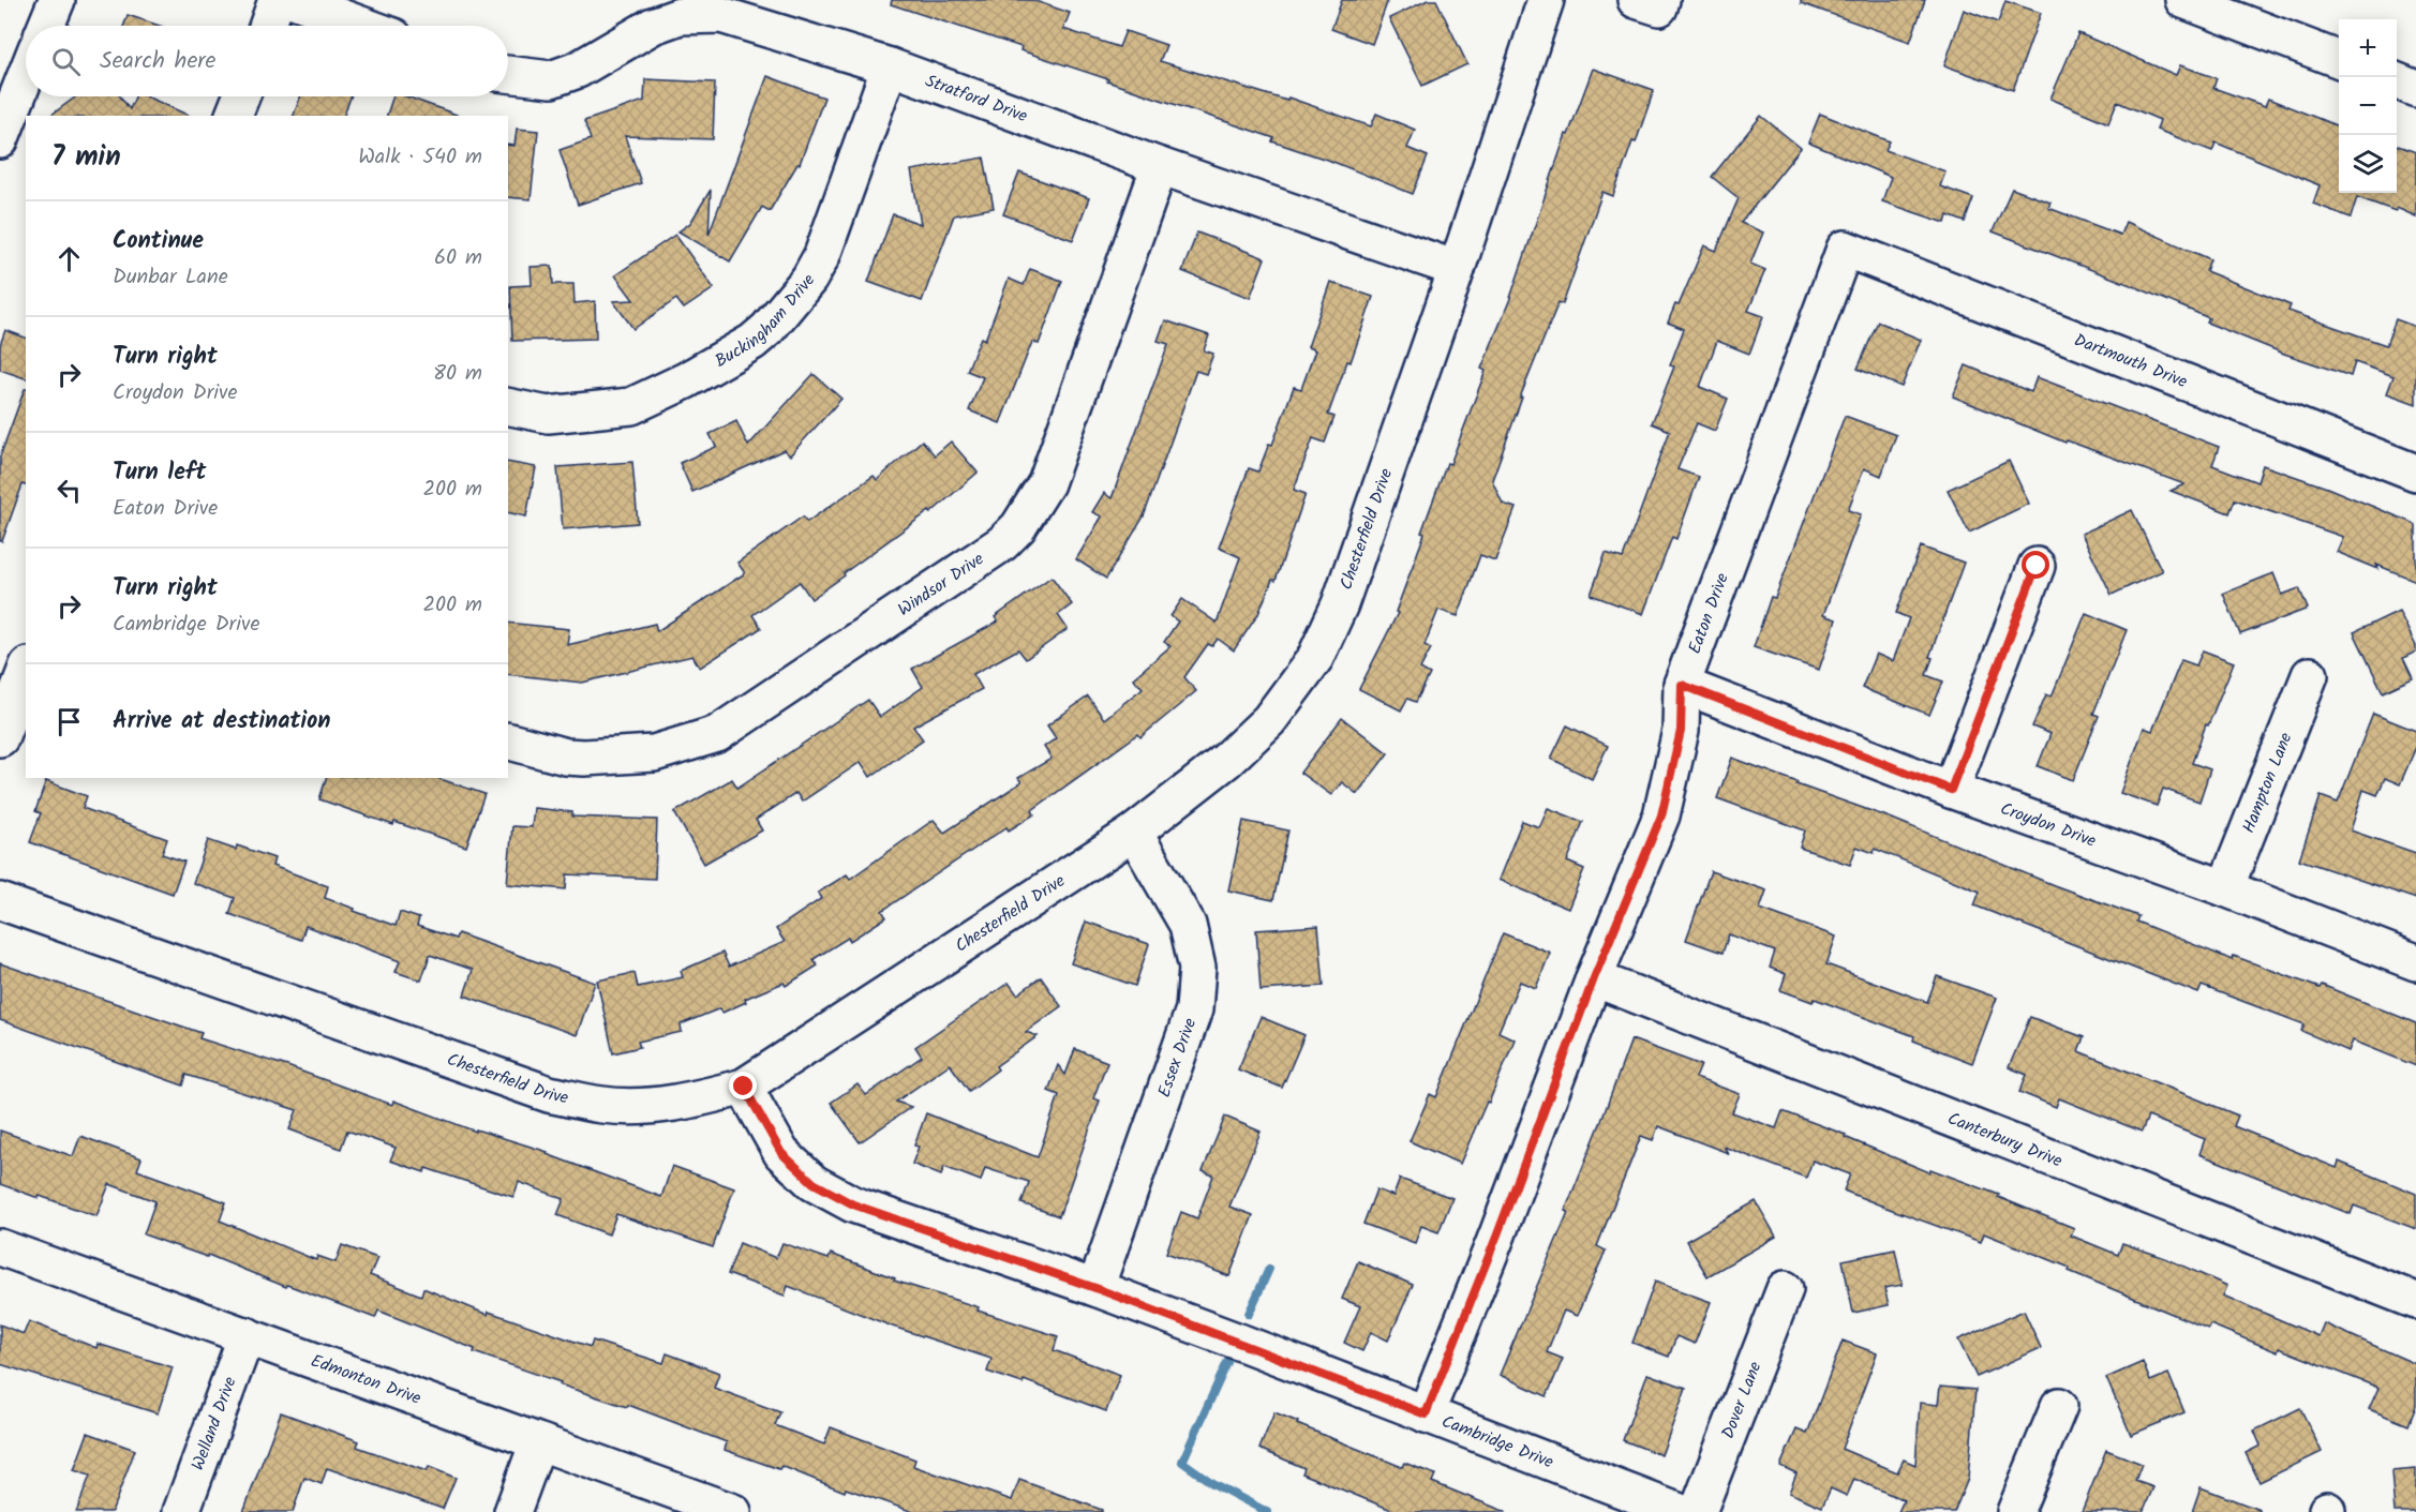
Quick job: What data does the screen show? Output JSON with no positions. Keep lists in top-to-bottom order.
{
  "streets": {
    "street": [
      "Stratford Drive",
      "Buckingham Drive",
      "Dartmouth Drive",
      "Chesterfield Drive",
      "Windsor Drive",
      "Eaton Drive",
      "Hampton Lane",
      "Croydon Drive",
      "Essex Drive",
      "Canterbury Drive",
      "Edmonton Drive",
      "Dover Lane",
      "Welland Drive",
      "Cambridge Drive"
    ]
  },
  "crossings": [
    ["Stratford Drive", "Buckingham Drive"],
    ["Stratford Drive", "Chesterfield Drive"],
    ["Stratford Drive", "Windsor Drive"],
    ["Dartmouth Drive", "Eaton Drive"],
    ["Chesterfield Drive", "Essex Drive"],
    ["Chesterfield Drive", "Cambridge Drive"],
    ["Eaton Drive", "Croydon Drive"],
    ["Eaton Drive", "Canterbury Drive"],
    ["Eaton Drive", "Cambridge Drive"],
    ["Hampton Lane", "Croydon Drive"],
    ["Essex Drive", "Cambridge Drive"],
    ["Edmonton Drive", "Welland Drive"]
  ],
  "page": {
    "map_buttons": ["+", "−"],
    "search": "Search here",
    "heading": ["7 min", "Walk · 540 m"],
    "list": [
      ["Continue", "Dunbar Lane", "60 m"],
      ["Turn right", "Croydon Drive", "80 m"],
      ["Turn left", "Eaton Drive", "200 m"],
      ["Turn right", "Cambridge Drive", "200 m"],
      "Arrive at destination"
    ]
  }
}
